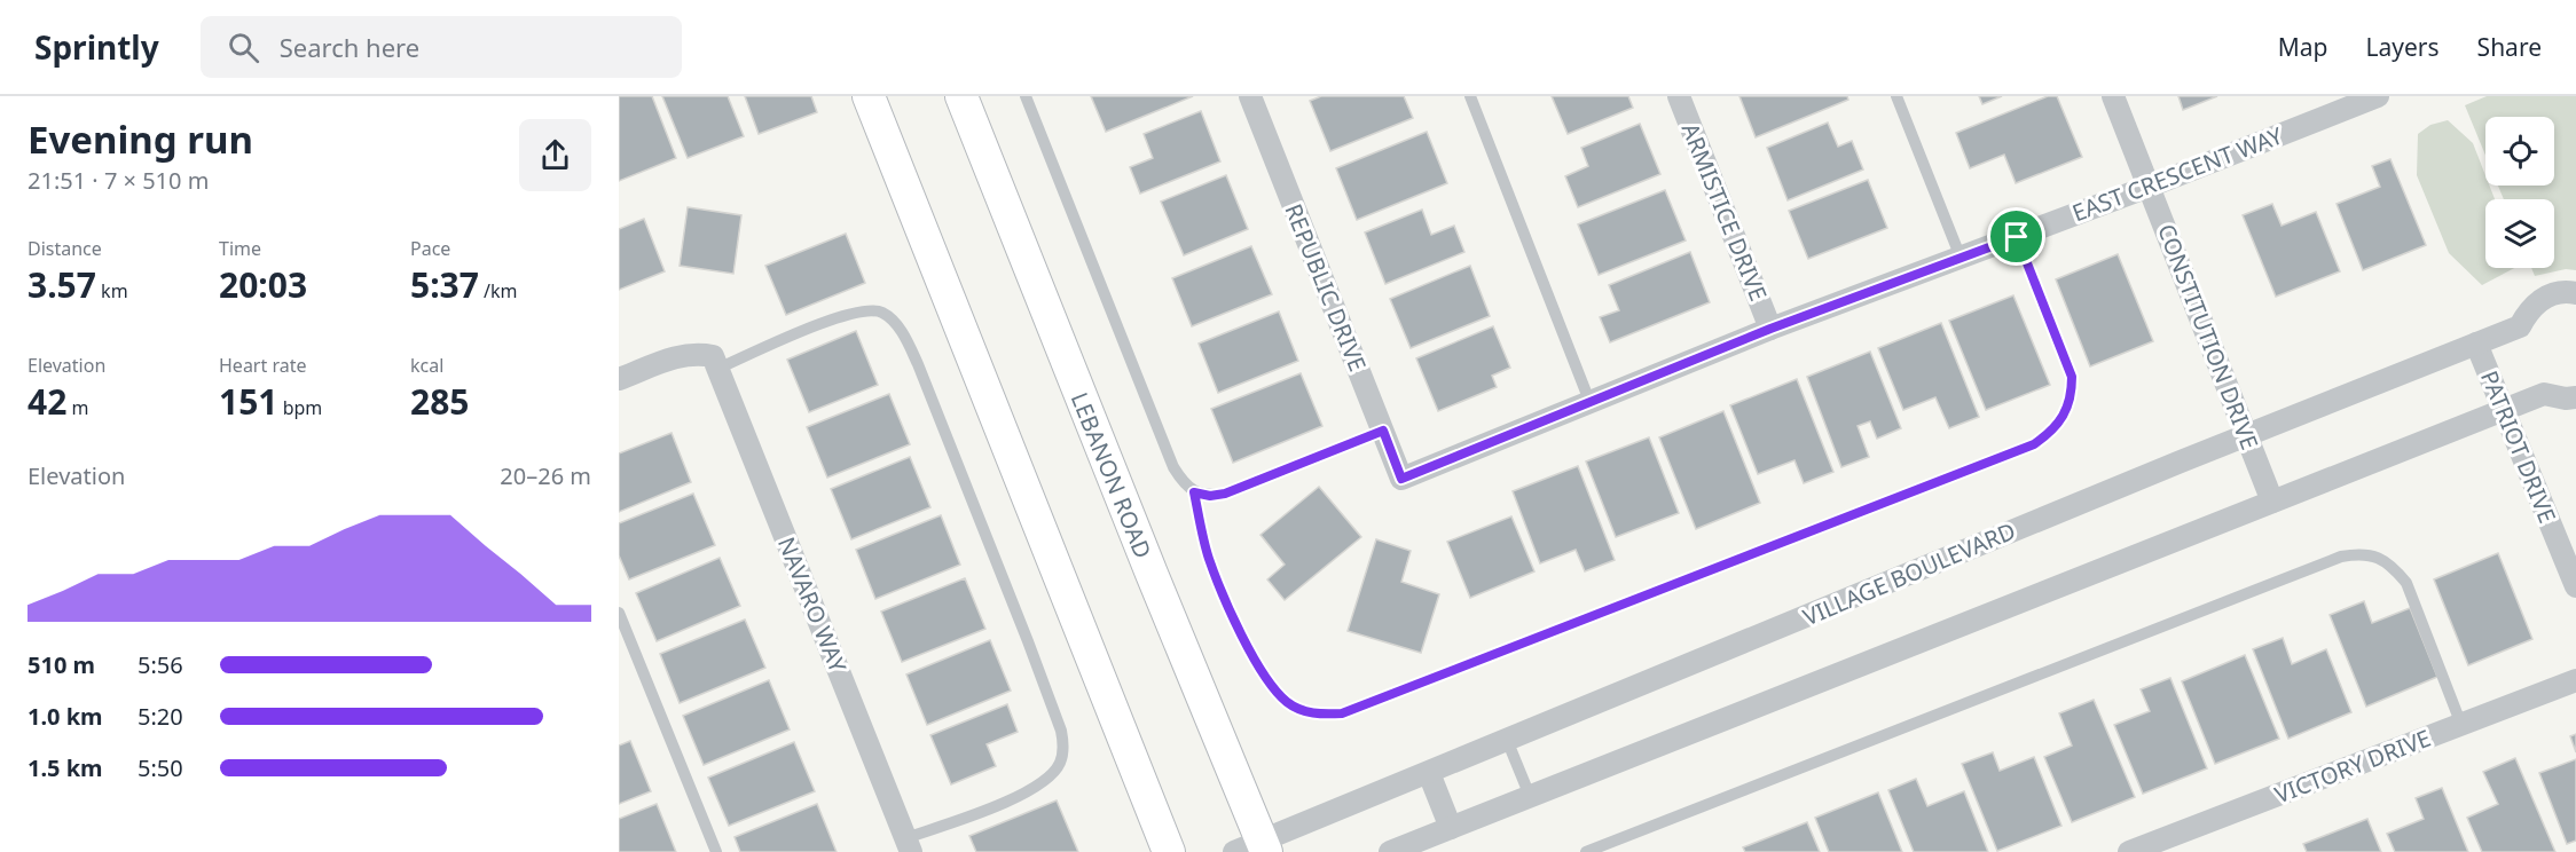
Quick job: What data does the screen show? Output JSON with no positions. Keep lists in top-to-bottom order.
{
  "streets": {
    "main road": ["LEBANON ROAD"],
    "street": [
      "EAST CRESCENT WAY",
      "ARMISTICE DRIVE",
      "REPUBLIC DRIVE",
      "CONSTITUTION DRIVE",
      "PATRIOT DRIVE",
      "VILLAGE BOULEVARD",
      "NAVARO WAY",
      "VICTORY DRIVE"
    ]
  },
  "crossings": [
    ["EAST CRESCENT WAY", "ARMISTICE DRIVE"],
    ["EAST CRESCENT WAY", "REPUBLIC DRIVE"],
    ["EAST CRESCENT WAY", "CONSTITUTION DRIVE"],
    ["CONSTITUTION DRIVE", "VILLAGE BOULEVARD"],
    ["PATRIOT DRIVE", "VILLAGE BOULEVARD"],
    ["LEBANON ROAD", "VILLAGE BOULEVARD"]
  ],
  "page": {
    "header": "Sprintly",
    "search": "Search here",
    "nav": ["Map", "Layers", "Share"],
    "heading": ["Evening run", "21:51 · 7 × 510 m"],
    "stats": [
      ["Distance", "3.57 km"],
      ["Time", "20:03"],
      ["Pace", "5:37 /km"],
      ["Elevation", "42 m"],
      ["Heart rate", "151 bpm"],
      ["kcal", "285"]
    ],
    "chart": ["Elevation", "20–26 m"],
    "list": [
      {
        "name": "510 m",
        "note": "5:56"
      },
      {
        "name": "1.0 km",
        "note": "5:20"
      },
      {
        "name": "1.5 km",
        "note": "5:50"
      }
    ]
  }
}
